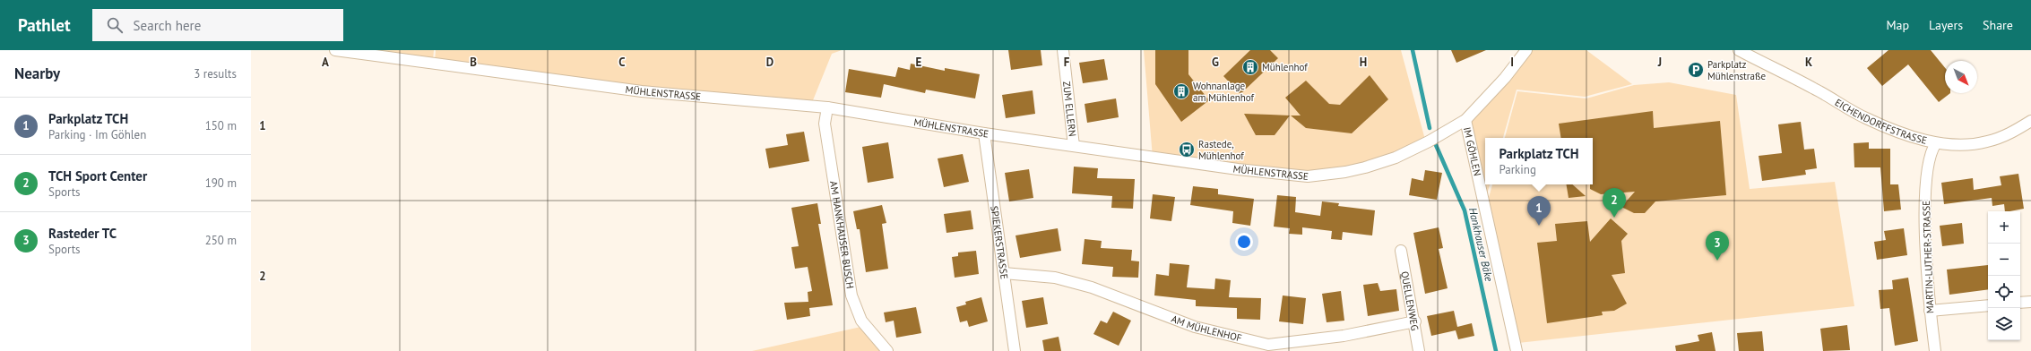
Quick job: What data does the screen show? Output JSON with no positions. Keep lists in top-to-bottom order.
{
  "streets": {
    "street": [
      "MÜHLENSTRASSE",
      "ZUM ELLERN",
      "EICHENDORFFSTRASSE",
      "IM GÖHLEN",
      "AM HANKHAUSER BUSCH",
      "SPIEKERSTRASSE",
      "MARTIN-LUTHER-STRASSE",
      "QUELLENWEG",
      "AM MÜHLENHOF"
    ]
  },
  "crossings": [
    ["MÜHLENSTRASSE", "ZUM ELLERN"],
    ["MÜHLENSTRASSE", "IM GÖHLEN"],
    ["MÜHLENSTRASSE", "AM HANKHAUSER BUSCH"],
    ["MÜHLENSTRASSE", "SPIEKERSTRASSE"],
    ["EICHENDORFFSTRASSE", "MARTIN-LUTHER-STRASSE"],
    ["SPIEKERSTRASSE", "AM MÜHLENHOF"],
    ["QUELLENWEG", "AM MÜHLENHOF"]
  ],
  "water": ["Hankhauser Bäke"],
  "places": {
    "building": ["Mühlenhof", "Wohnanlage am Mühlenhof"],
    "parking": ["Parkplatz Mühlenstraße"],
    "bus stop": ["Rastede, Mühlenhof"]
  },
  "north": "bottom right",
  "page": {
    "header": "Pathlet",
    "search": "Search here",
    "nav": ["Map", "Layers", "Share"],
    "heading": ["Nearby", "3 results"],
    "list": [
      {
        "mark": "1",
        "name": "Parkplatz TCH",
        "note": "Parking · Im Göhlen",
        "value": "150 m"
      },
      {
        "mark": "2",
        "name": "TCH Sport Center",
        "note": "Sports",
        "value": "190 m"
      },
      {
        "mark": "3",
        "name": "Rasteder TC",
        "note": "Sports",
        "value": "250 m"
      }
    ],
    "popup": ["Parkplatz TCH", "Parking"],
    "pins": ["2", "1", "3"],
    "map_buttons": ["+", "−"]
  },
  "grid": {
    "columns": [
      "A",
      "B",
      "C",
      "D",
      "E",
      "F",
      "G",
      "H",
      "I",
      "J",
      "K"
    ],
    "rows": ["1", "2"]
  }
}
